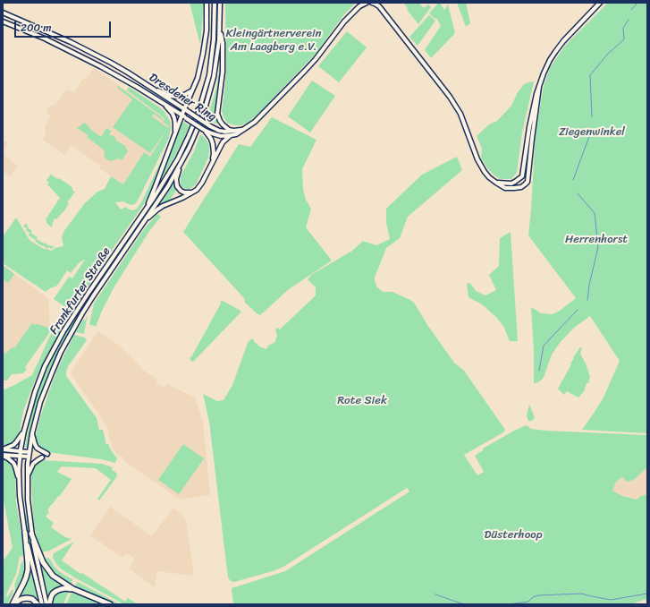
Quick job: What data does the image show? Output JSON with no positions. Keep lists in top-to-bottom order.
{
  "streets": {
    "street": ["Dresdener Ring", "Frankfurter Straße"]
  },
  "parks": [
    "Kleingärtnerverein Am Laagberg e.V.",
    "Ziegenwinkel",
    "Herrenhorst",
    "Rote Siek",
    "Düsterhoop"
  ],
  "scale_bar": "200 m"
}
